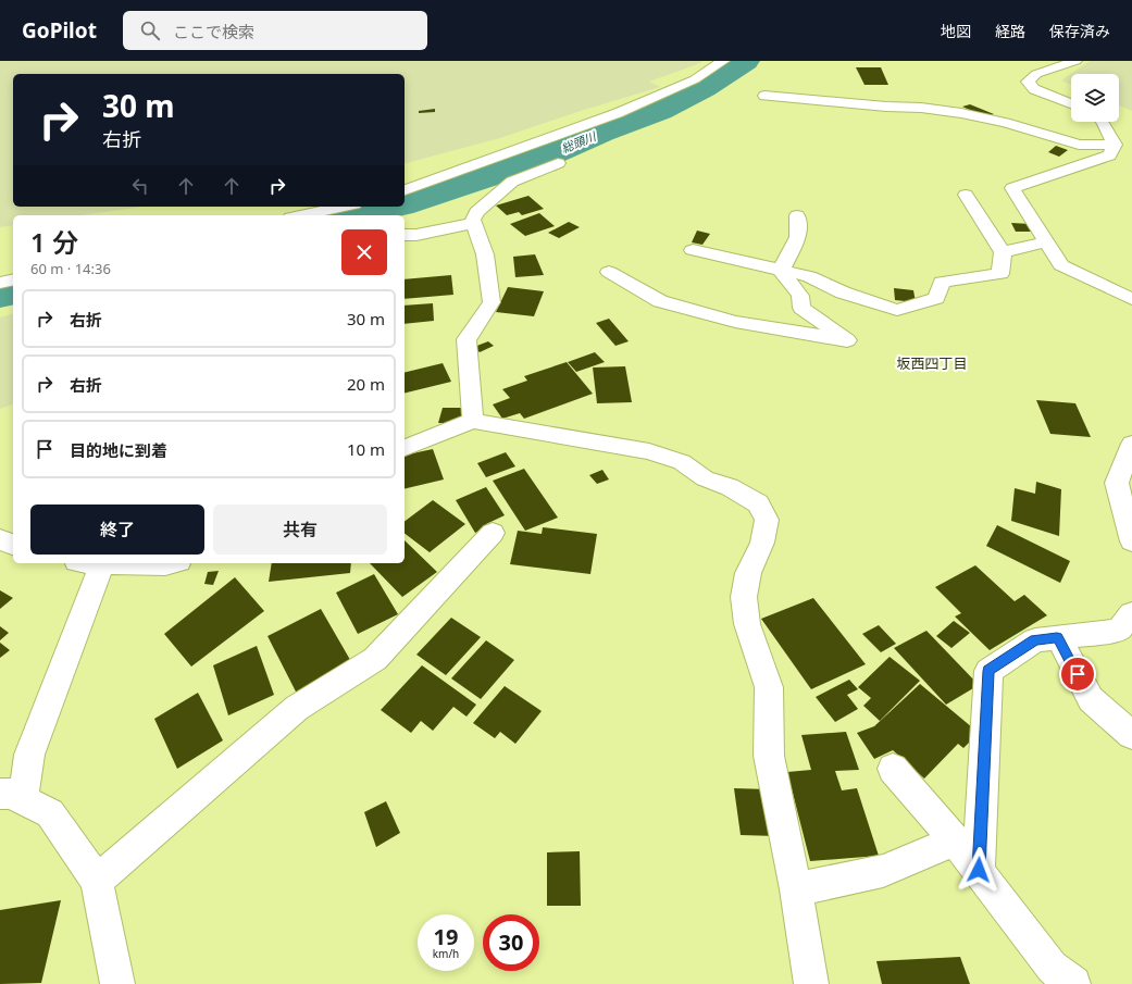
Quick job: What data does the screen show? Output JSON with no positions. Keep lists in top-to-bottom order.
{
  "districts": ["坂西四丁目"],
  "water": ["総頭川"],
  "page": {
    "header": "GoPilot",
    "search": "ここで検索",
    "nav": ["地図", "経路", "保存済み"],
    "turn": ["30 m", "右折"],
    "heading": ["1 分", "60 m · 14:36"],
    "list": [
      {
        "name": "右折",
        "value": "30 m"
      },
      {
        "name": "右折",
        "value": "20 m"
      },
      {
        "name": "目的地に到着",
        "value": "10 m"
      }
    ],
    "buttons": ["終了", "共有"],
    "speed": "19 km/h",
    "limit": "30"
  }
}
